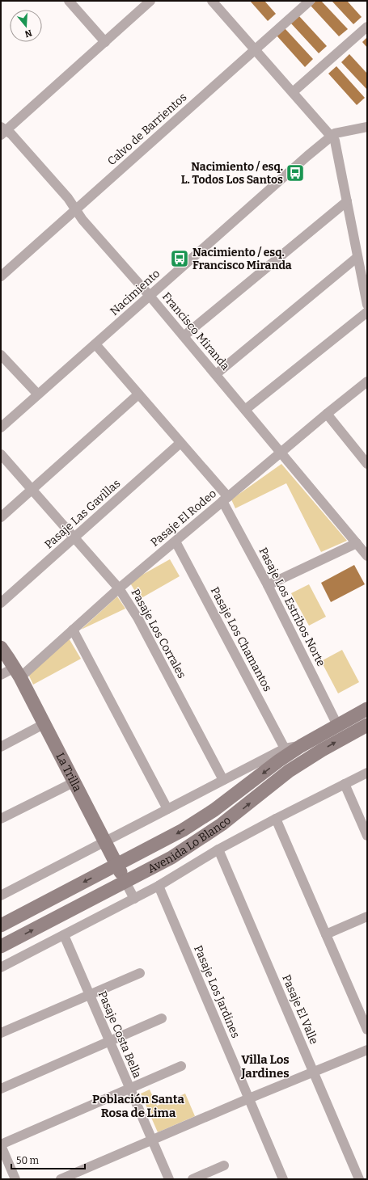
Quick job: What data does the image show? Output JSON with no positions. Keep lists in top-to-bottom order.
{
  "streets": {
    "main road": ["La Trilla", "Avenida Lo Blanco"],
    "street": [
      "Calvo de Barrientos",
      "Nacimiento",
      "Francisco Miranda",
      "Pasaje Las Gavillas",
      "Pasaje El Rodeo",
      "Pasaje Los Estribos Norte",
      "Pasaje Los Corrales",
      "Pasaje Los Chamantos",
      "Pasaje Los Jardines",
      "Pasaje El Valle",
      "Pasaje Costa Bella"
    ]
  },
  "crossings": [
    ["Calvo de Barrientos", "Francisco Miranda"],
    ["Nacimiento", "Francisco Miranda"],
    ["Nacimiento", "Pasaje Los Estribos Norte"],
    ["Francisco Miranda", "Pasaje El Rodeo"],
    ["Pasaje Las Gavillas", "Pasaje Los Estribos Norte"],
    ["Pasaje Las Gavillas", "Pasaje Los Corrales"],
    ["Pasaje El Rodeo", "Pasaje Los Estribos Norte"],
    ["Pasaje El Rodeo", "Pasaje Los Corrales"],
    ["Pasaje El Rodeo", "Pasaje Los Chamantos"],
    ["Pasaje El Rodeo", "La Trilla"],
    ["Pasaje Los Estribos Norte", "Avenida Lo Blanco"],
    ["Pasaje Los Corrales", "Avenida Lo Blanco"],
    ["Pasaje Los Chamantos", "Avenida Lo Blanco"],
    ["La Trilla", "Avenida Lo Blanco"],
    ["Avenida Lo Blanco", "Pasaje Los Jardines"],
    ["Avenida Lo Blanco", "Pasaje El Valle"],
    ["Avenida Lo Blanco", "Pasaje Costa Bella"]
  ],
  "districts": ["Villa Los Jardines", "Población Santa Rosa de Lima"],
  "places": {
    "bus stop": ["Nacimiento / esq. L. Todos Los Santos", "Nacimiento / esq. Francisco Miranda"]
  },
  "scale_bar": "50 m",
  "north": "bottom"
}
